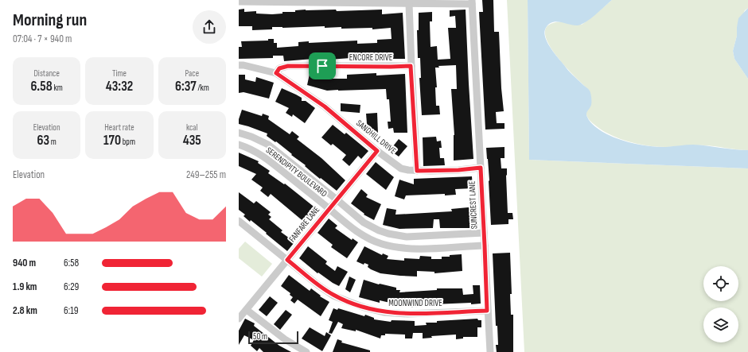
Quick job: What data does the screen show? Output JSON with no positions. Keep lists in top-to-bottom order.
{
  "streets": {
    "street": [
      "ENCORE DRIVE",
      "SANDHILL DRIVE",
      "SERENDIPITY BOULEVARD",
      "SUNCREST LANE",
      "FANFARE LANE",
      "MOONWIND DRIVE"
    ]
  },
  "crossings": [
    ["ENCORE DRIVE", "SANDHILL DRIVE"],
    ["SANDHILL DRIVE", "SUNCREST LANE"],
    ["SANDHILL DRIVE", "FANFARE LANE"],
    ["SERENDIPITY BOULEVARD", "SUNCREST LANE"],
    ["SERENDIPITY BOULEVARD", "FANFARE LANE"],
    ["SUNCREST LANE", "MOONWIND DRIVE"],
    ["FANFARE LANE", "MOONWIND DRIVE"]
  ],
  "scale_bar": "50 m",
  "page": {
    "heading": ["Morning run", "07:04 · 7 × 940 m"],
    "stats": [
      ["Distance", "6.58 km"],
      ["Time", "43:32"],
      ["Pace", "6:37 /km"],
      ["Elevation", "63 m"],
      ["Heart rate", "170 bpm"],
      ["kcal", "435"]
    ],
    "chart": ["Elevation", "249–255 m"],
    "list": [
      {
        "name": "940 m",
        "note": "6:58"
      },
      {
        "name": "1.9 km",
        "note": "6:29"
      },
      {
        "name": "2.8 km",
        "note": "6:19"
      }
    ],
    "scale": "50 m"
  }
}
